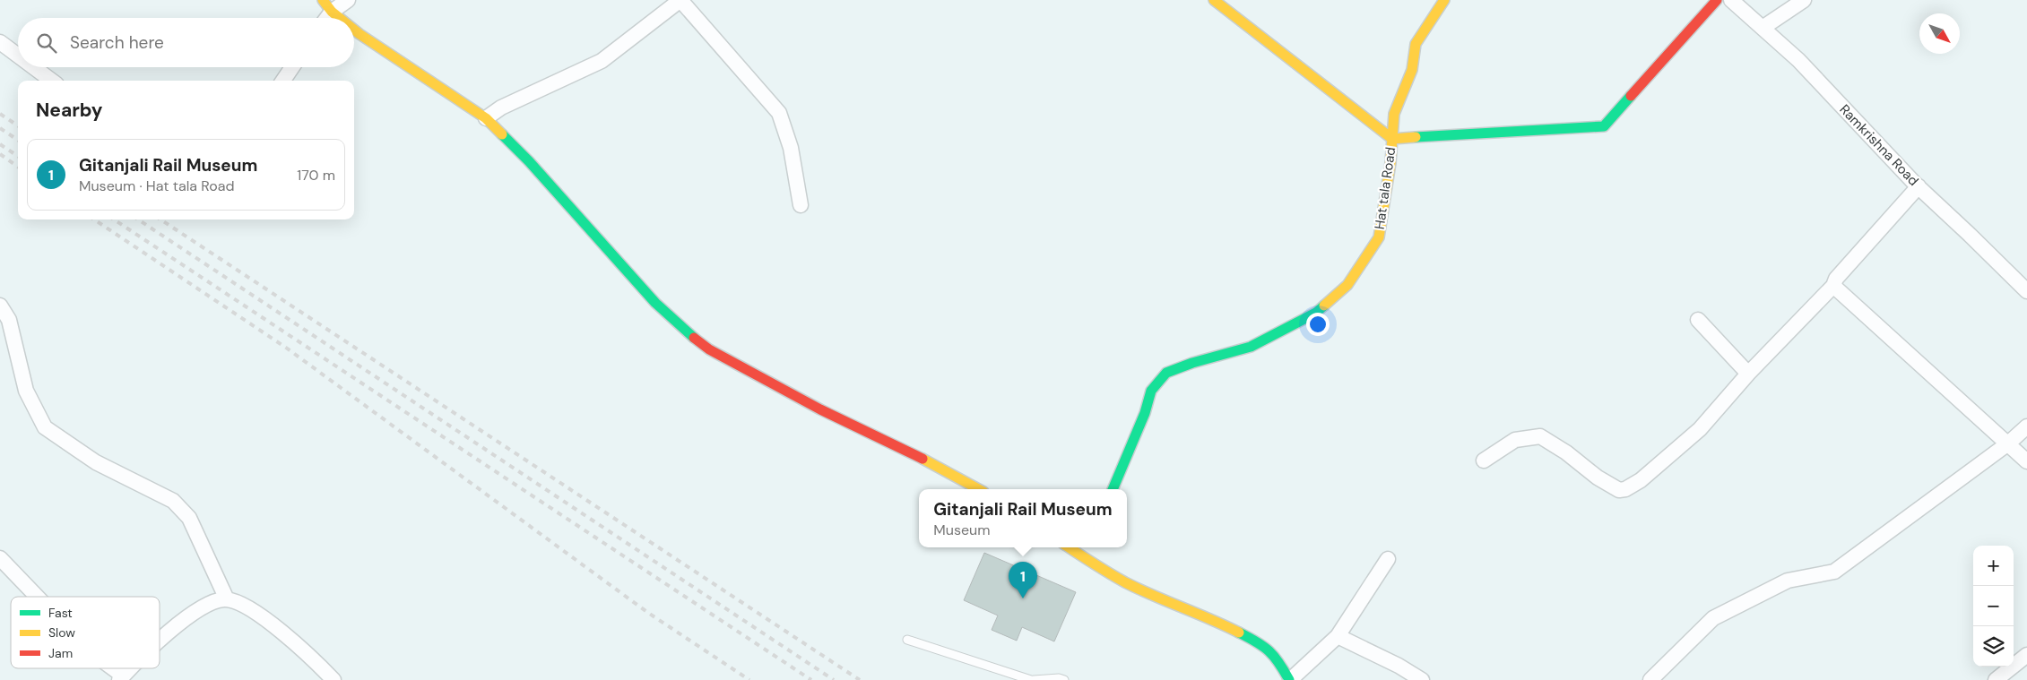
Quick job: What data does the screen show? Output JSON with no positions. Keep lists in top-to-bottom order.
{
  "streets": {
    "main road": ["Hat tala Road"],
    "street": ["Ramkrishna Road"]
  },
  "legend": ["Fast", "Slow", "Jam"],
  "north": "bottom right",
  "page": {
    "search": "Search here",
    "heading": "Nearby",
    "list": [
      {
        "mark": "1",
        "name": "Gitanjali Rail Museum",
        "note": "Museum · Hat tala Road",
        "value": "170 m"
      }
    ],
    "popup": ["Gitanjali Rail Museum", "Museum"],
    "map_buttons": ["+", "−"],
    "pins": "1"
  }
}
